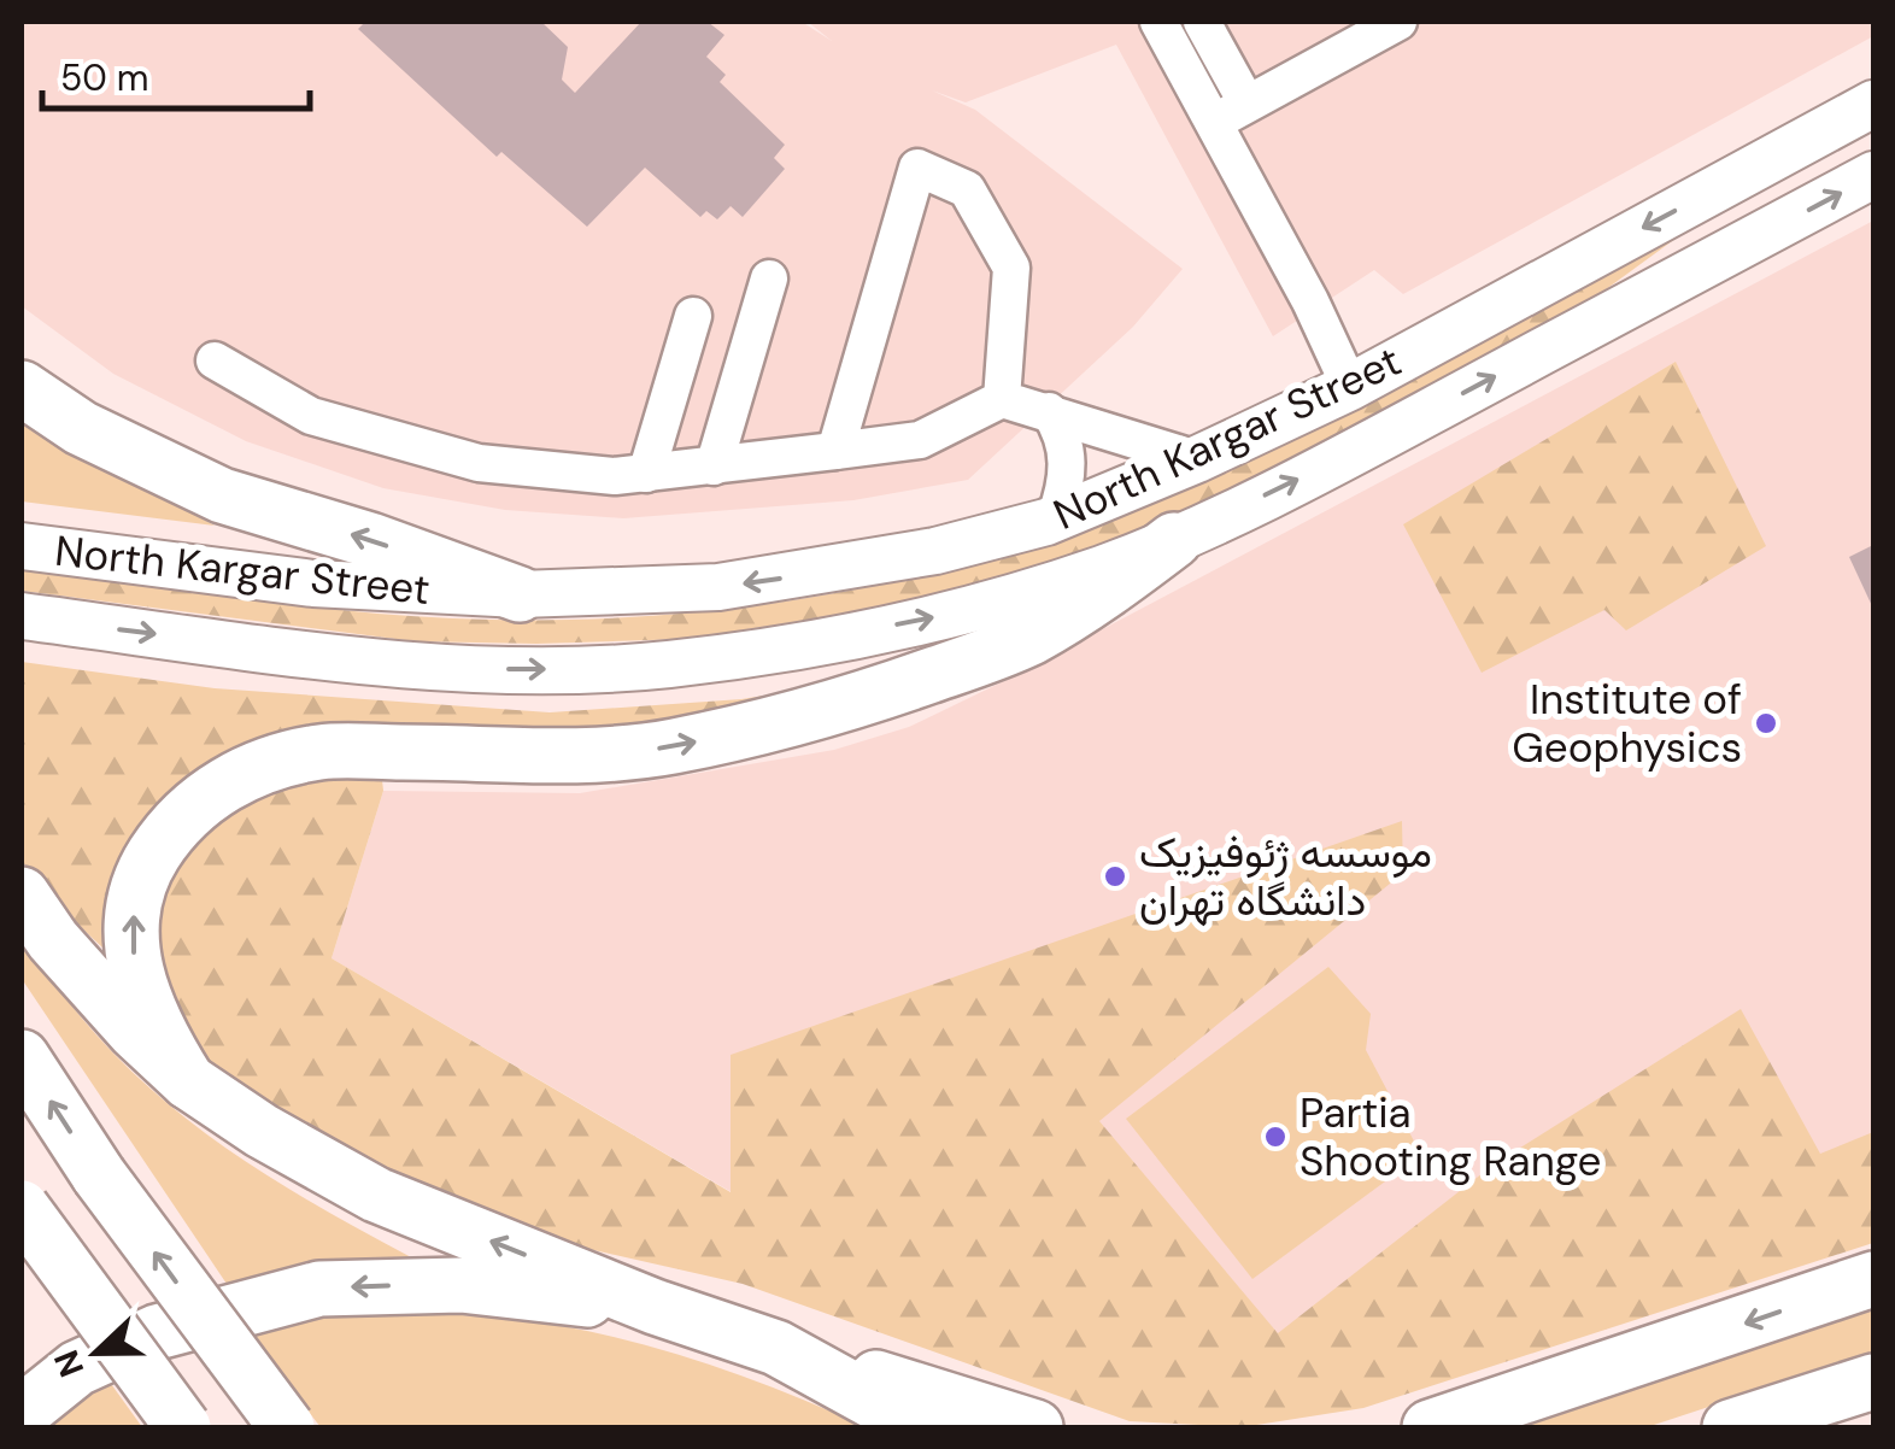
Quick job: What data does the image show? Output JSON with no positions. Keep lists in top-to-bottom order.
{
  "streets": {
    "main road": ["North Kargar Street"]
  },
  "places": ["Institute of Geophysics", "موسسه ژئوفیزیک دانشگاه تهران", "Partia Shooting Range"],
  "scale_bar": "50 m",
  "north": "left"
}
